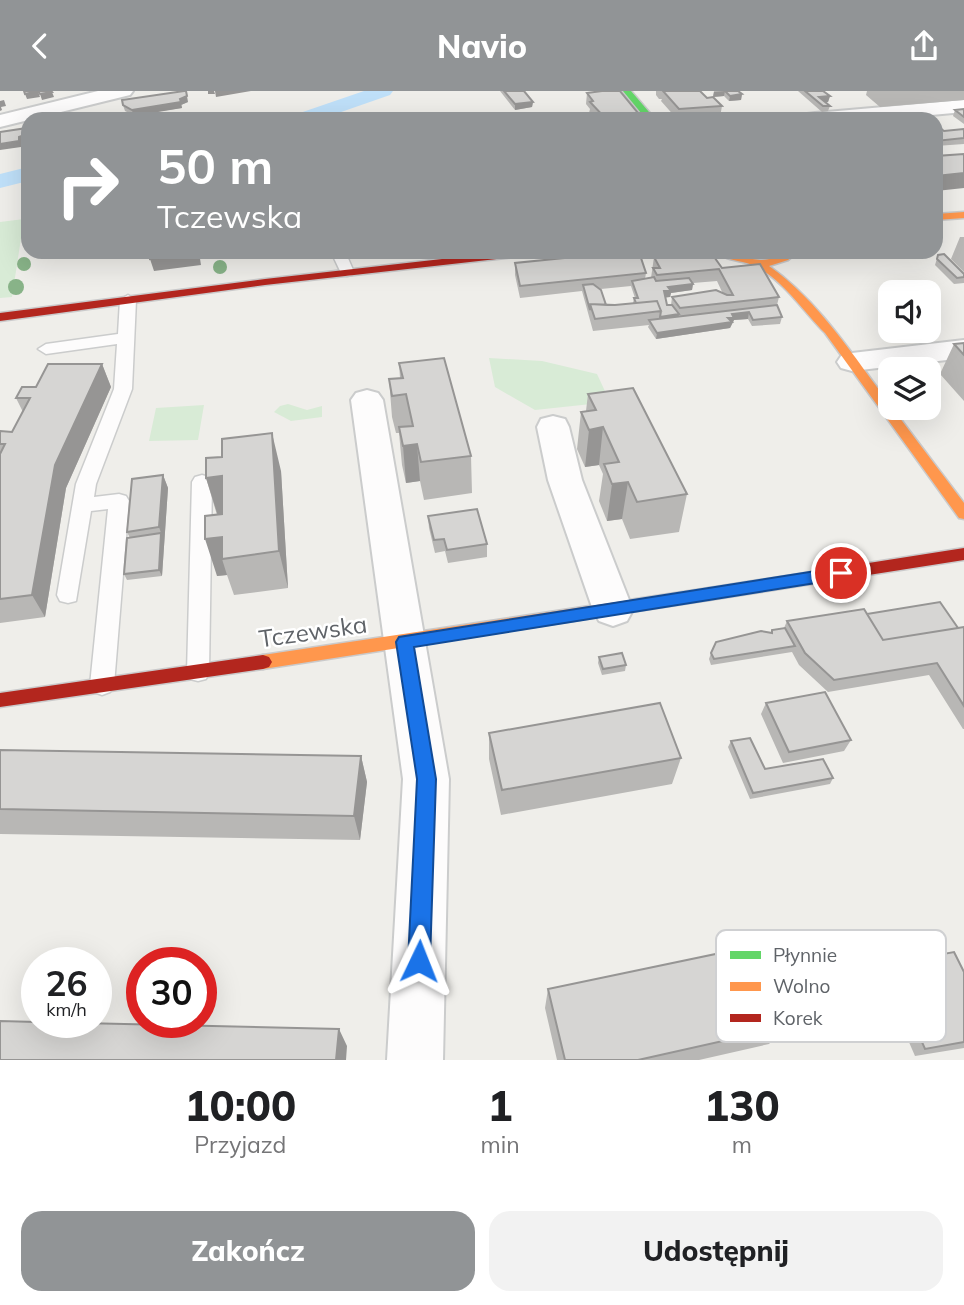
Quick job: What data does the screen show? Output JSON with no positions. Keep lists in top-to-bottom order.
{
  "streets": {
    "street": ["Tczewska"]
  },
  "legend": ["Płynnie", "Wolno", "Korek"],
  "page": {
    "header": "Navio",
    "turn": ["50 m", "Tczewska"],
    "speed": "26 km/h",
    "limit": "30",
    "eta": [
      "10:00",
      "Przyjazd",
      "1",
      "min",
      "130",
      "m"
    ],
    "buttons": ["Zakończ", "Udostępnij"]
  }
}
